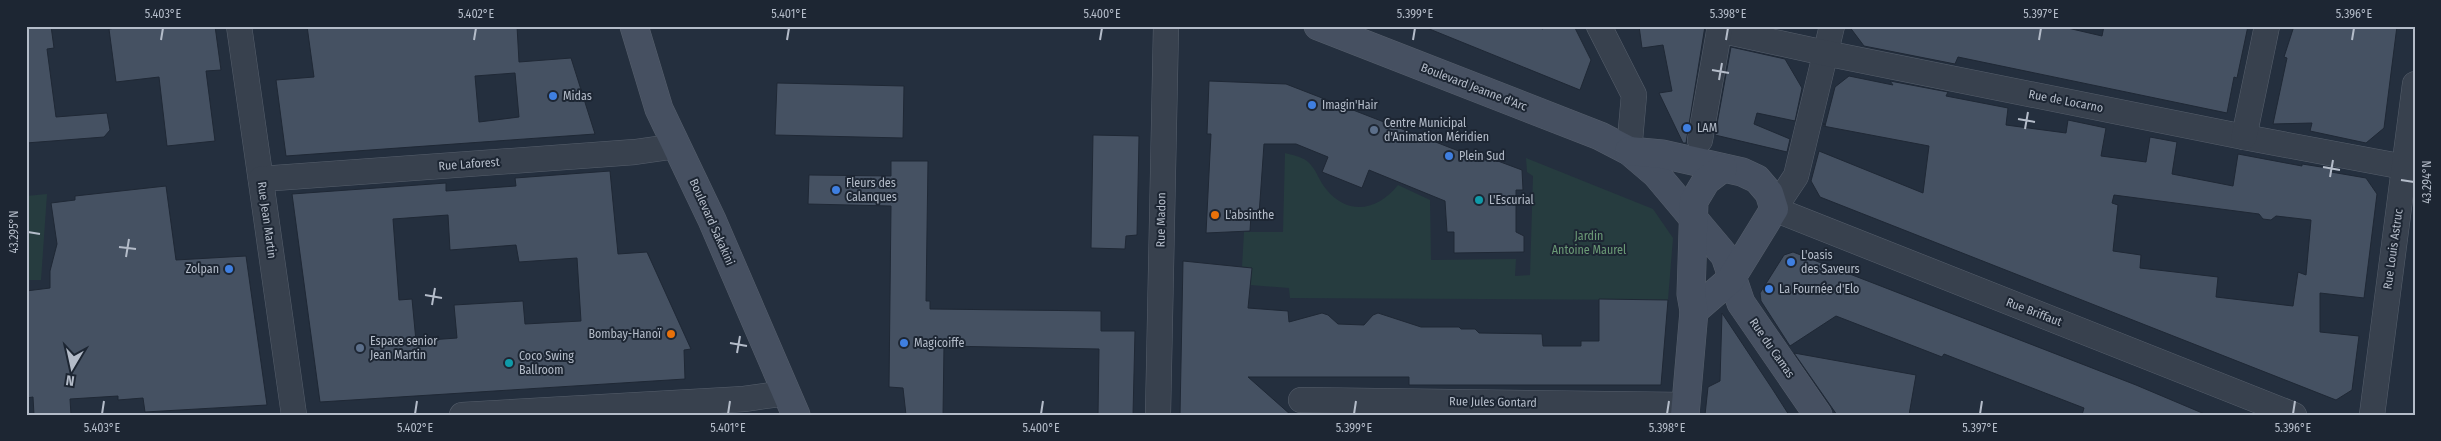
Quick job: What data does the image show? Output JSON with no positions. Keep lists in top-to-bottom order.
{
  "streets": {
    "street": [
      "Boulevard Jeanne d'Arc",
      "Rue de Locarno",
      "Rue Laforest",
      "Rue Jean Martin",
      "Rue Madon",
      "Boulevard Sakakini",
      "Rue Louis Astruc",
      "Rue Briffaut",
      "Rue du Camas",
      "Rue Jules Gontard"
    ]
  },
  "crossings": [
    ["Boulevard Jeanne d'Arc", "Rue Briffaut"],
    ["Boulevard Jeanne d'Arc", "Rue du Camas"],
    ["Rue de Locarno", "Rue Louis Astruc"],
    ["Rue Laforest", "Rue Jean Martin"],
    ["Rue Laforest", "Boulevard Sakakini"]
  ],
  "parks": ["Jardin Antoine Maurel"],
  "places": [
    "Midas",
    "Imagin'Hair",
    "LAM",
    "Centre Municipal d'Animation Méridien",
    "Plein Sud",
    "Fleurs des Calanques",
    "L'Escurial",
    "L'absinthe",
    "L'oasis des Saveurs",
    "Zolpan",
    "La Fournée d'Elo",
    "Bombay-Hanoï",
    "Magicoiffe",
    "Espace senior Jean Martin",
    "Coco Swing Ballroom"
  ],
  "north": "bottom",
  "coordinates": [
    "5.403°E",
    "5.402°E",
    "5.401°E",
    "5.400°E",
    "5.399°E",
    "5.398°E",
    "5.397°E",
    "5.396°E",
    "43.294°N",
    "43.295°N"
  ]
}
